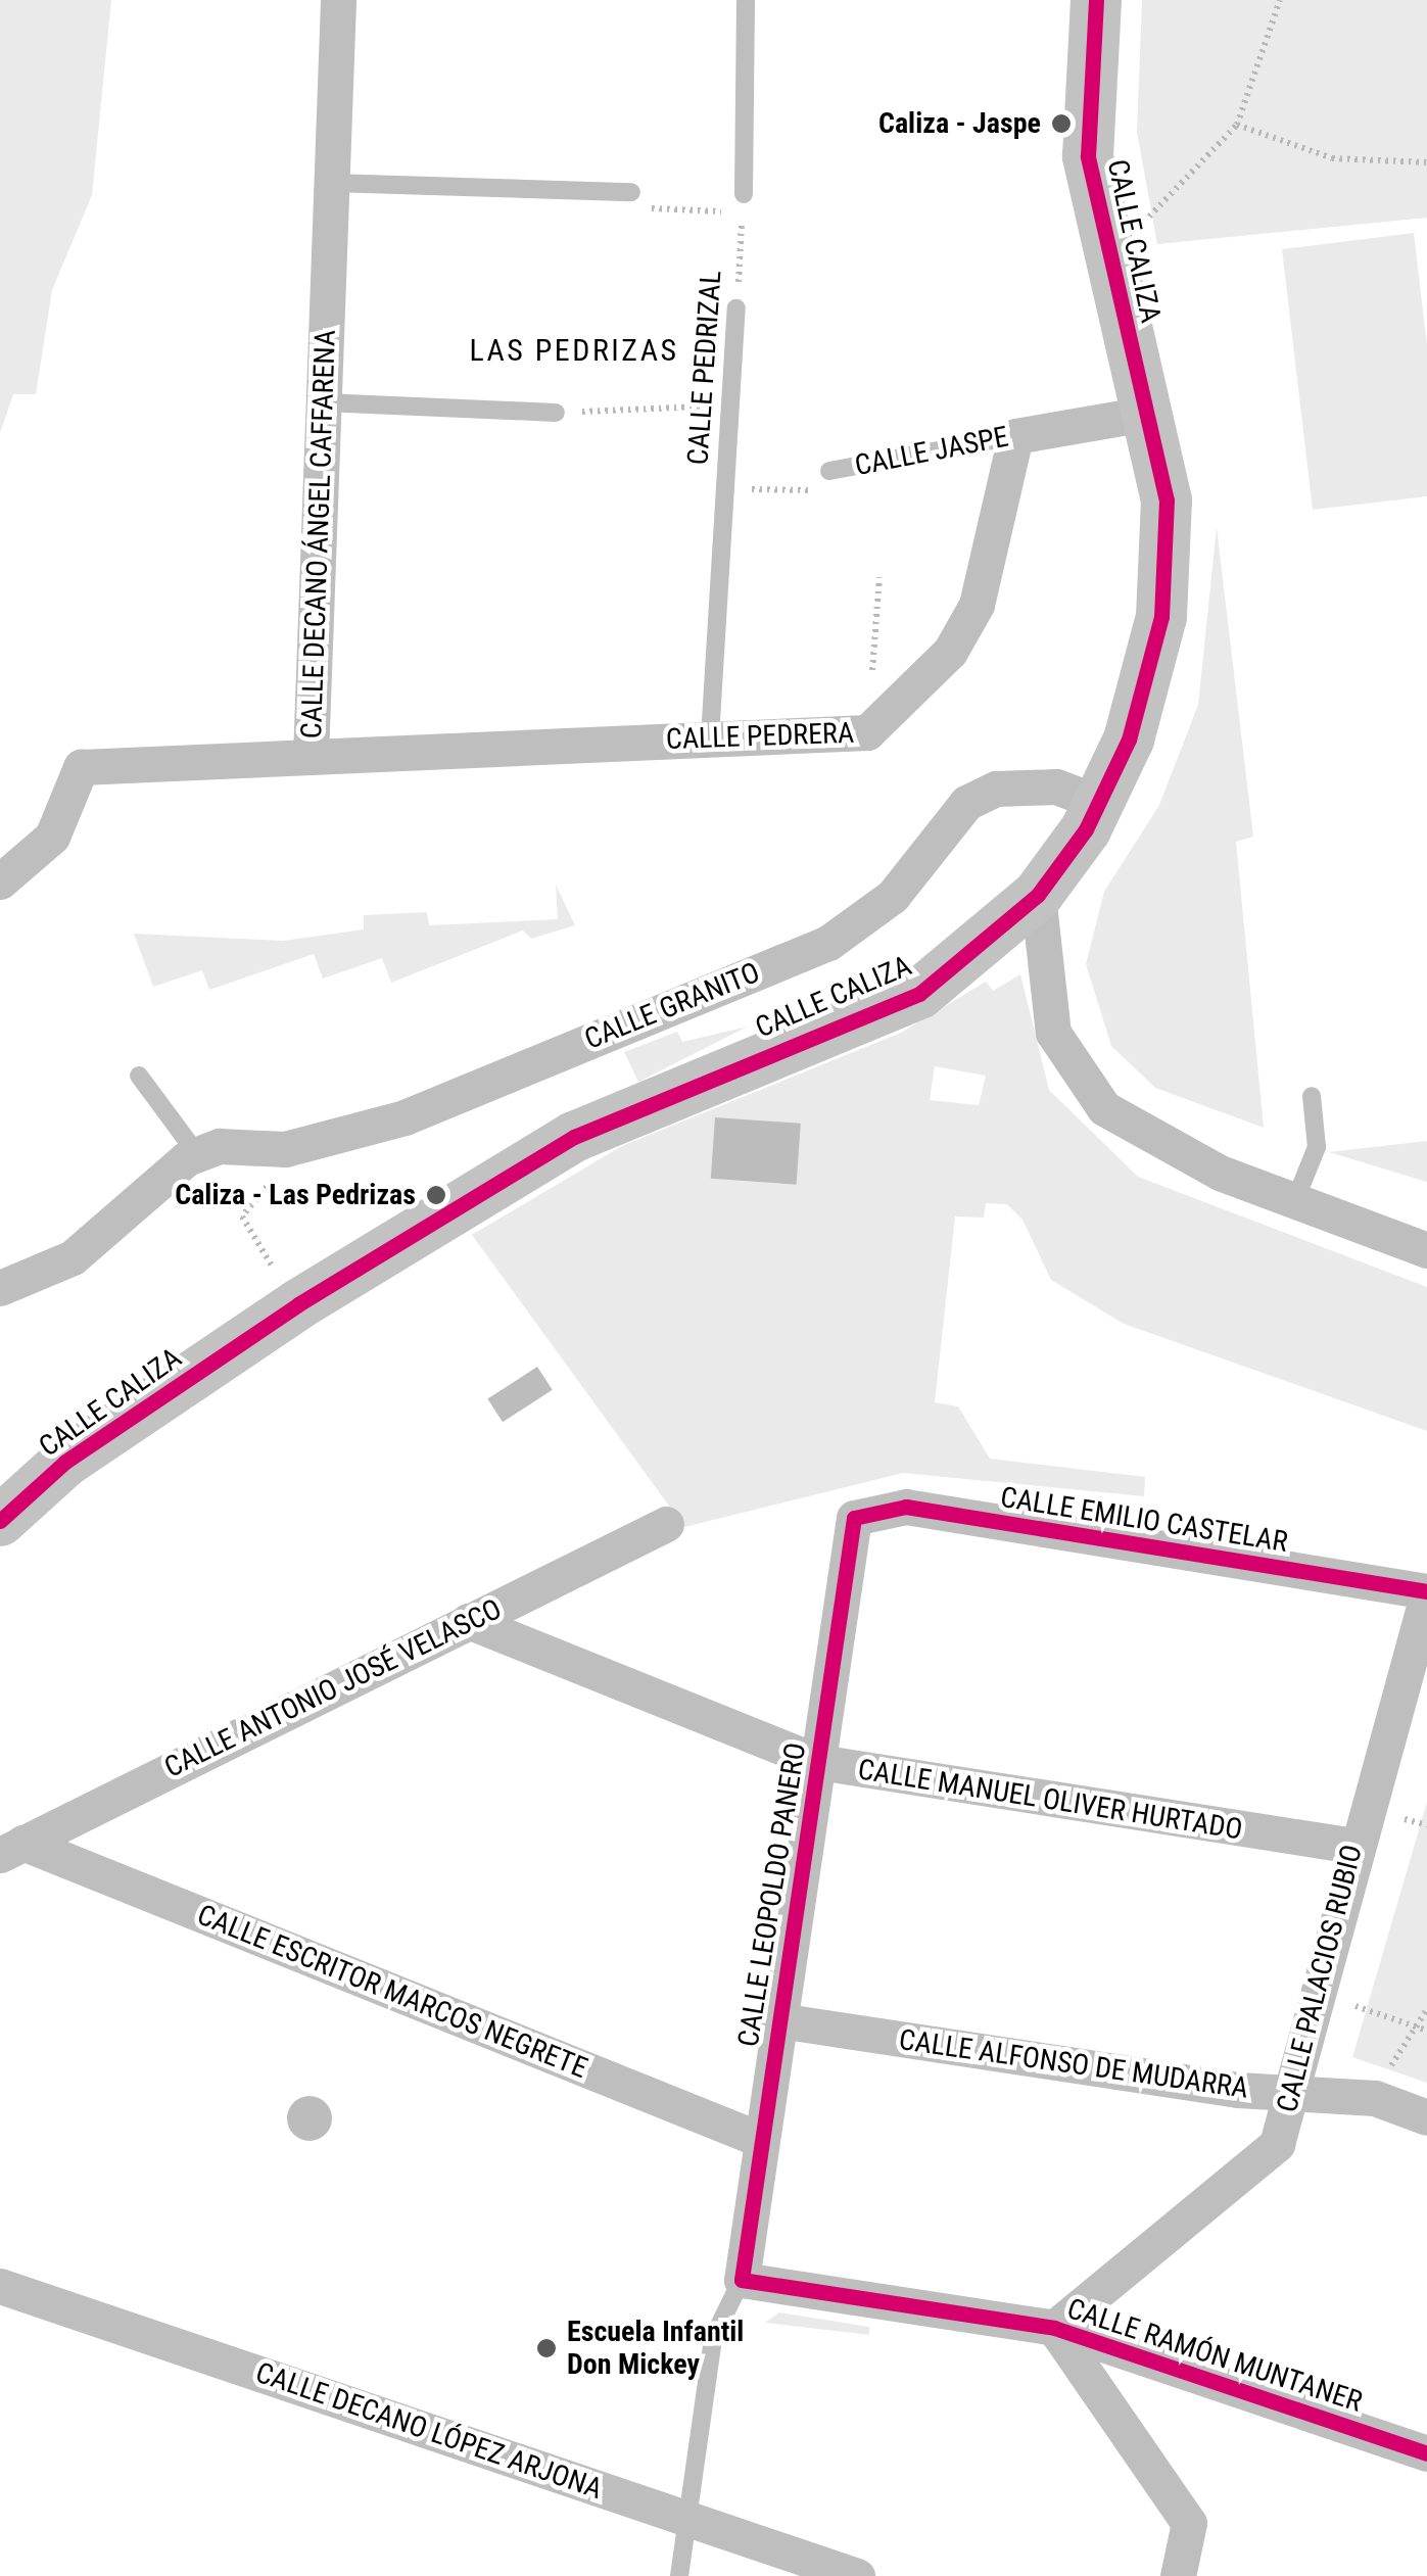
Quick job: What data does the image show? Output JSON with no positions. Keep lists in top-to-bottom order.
{
  "streets": {
    "street": [
      "CALLE CALIZA",
      "CALLE JASPE",
      "CALLE DECANO ÁNGEL CAFFARENA",
      "CALLE PEDRERA",
      "CALLE GRANITO",
      "CALLE EMILIO CASTELAR",
      "CALLE ANTONIO JOSÉ VELASCO",
      "CALLE MANUEL OLIVER HURTADO",
      "CALLE LEOPOLDO PANERO",
      "CALLE PALACIOS RUBIO",
      "CALLE ESCRITOR MARCOS NEGRETE",
      "CALLE ALFONSO DE MUDARRA",
      "CALLE RAMÓN MUNTANER",
      "CALLE DECANO LÓPEZ ARJONA"
    ],
    "lane": ["CALLE PEDRIZAL"]
  },
  "crossings": [
    ["CALLE CALIZA", "CALLE JASPE"],
    ["CALLE CALIZA", "CALLE GRANITO"],
    ["CALLE PEDRIZAL", "CALLE JASPE"],
    ["CALLE PEDRIZAL", "CALLE PEDRERA"],
    ["CALLE JASPE", "CALLE PEDRERA"],
    ["CALLE DECANO ÁNGEL CAFFARENA", "CALLE PEDRERA"],
    ["CALLE EMILIO CASTELAR", "CALLE LEOPOLDO PANERO"],
    ["CALLE EMILIO CASTELAR", "CALLE PALACIOS RUBIO"],
    ["CALLE ANTONIO JOSÉ VELASCO", "CALLE MANUEL OLIVER HURTADO"],
    ["CALLE ANTONIO JOSÉ VELASCO", "CALLE ESCRITOR MARCOS NEGRETE"],
    ["CALLE MANUEL OLIVER HURTADO", "CALLE LEOPOLDO PANERO"],
    ["CALLE MANUEL OLIVER HURTADO", "CALLE PALACIOS RUBIO"],
    ["CALLE LEOPOLDO PANERO", "CALLE ESCRITOR MARCOS NEGRETE"],
    ["CALLE LEOPOLDO PANERO", "CALLE ALFONSO DE MUDARRA"],
    ["CALLE LEOPOLDO PANERO", "CALLE RAMÓN MUNTANER"],
    ["CALLE LEOPOLDO PANERO", "CALLE DECANO LÓPEZ ARJONA"],
    ["CALLE PALACIOS RUBIO", "CALLE ALFONSO DE MUDARRA"],
    ["CALLE PALACIOS RUBIO", "CALLE RAMÓN MUNTANER"]
  ],
  "districts": ["LAS PEDRIZAS"],
  "places": ["Caliza - Jaspe", "Caliza - Las Pedrizas", "Escuela Infantil Don Mickey"]
}
